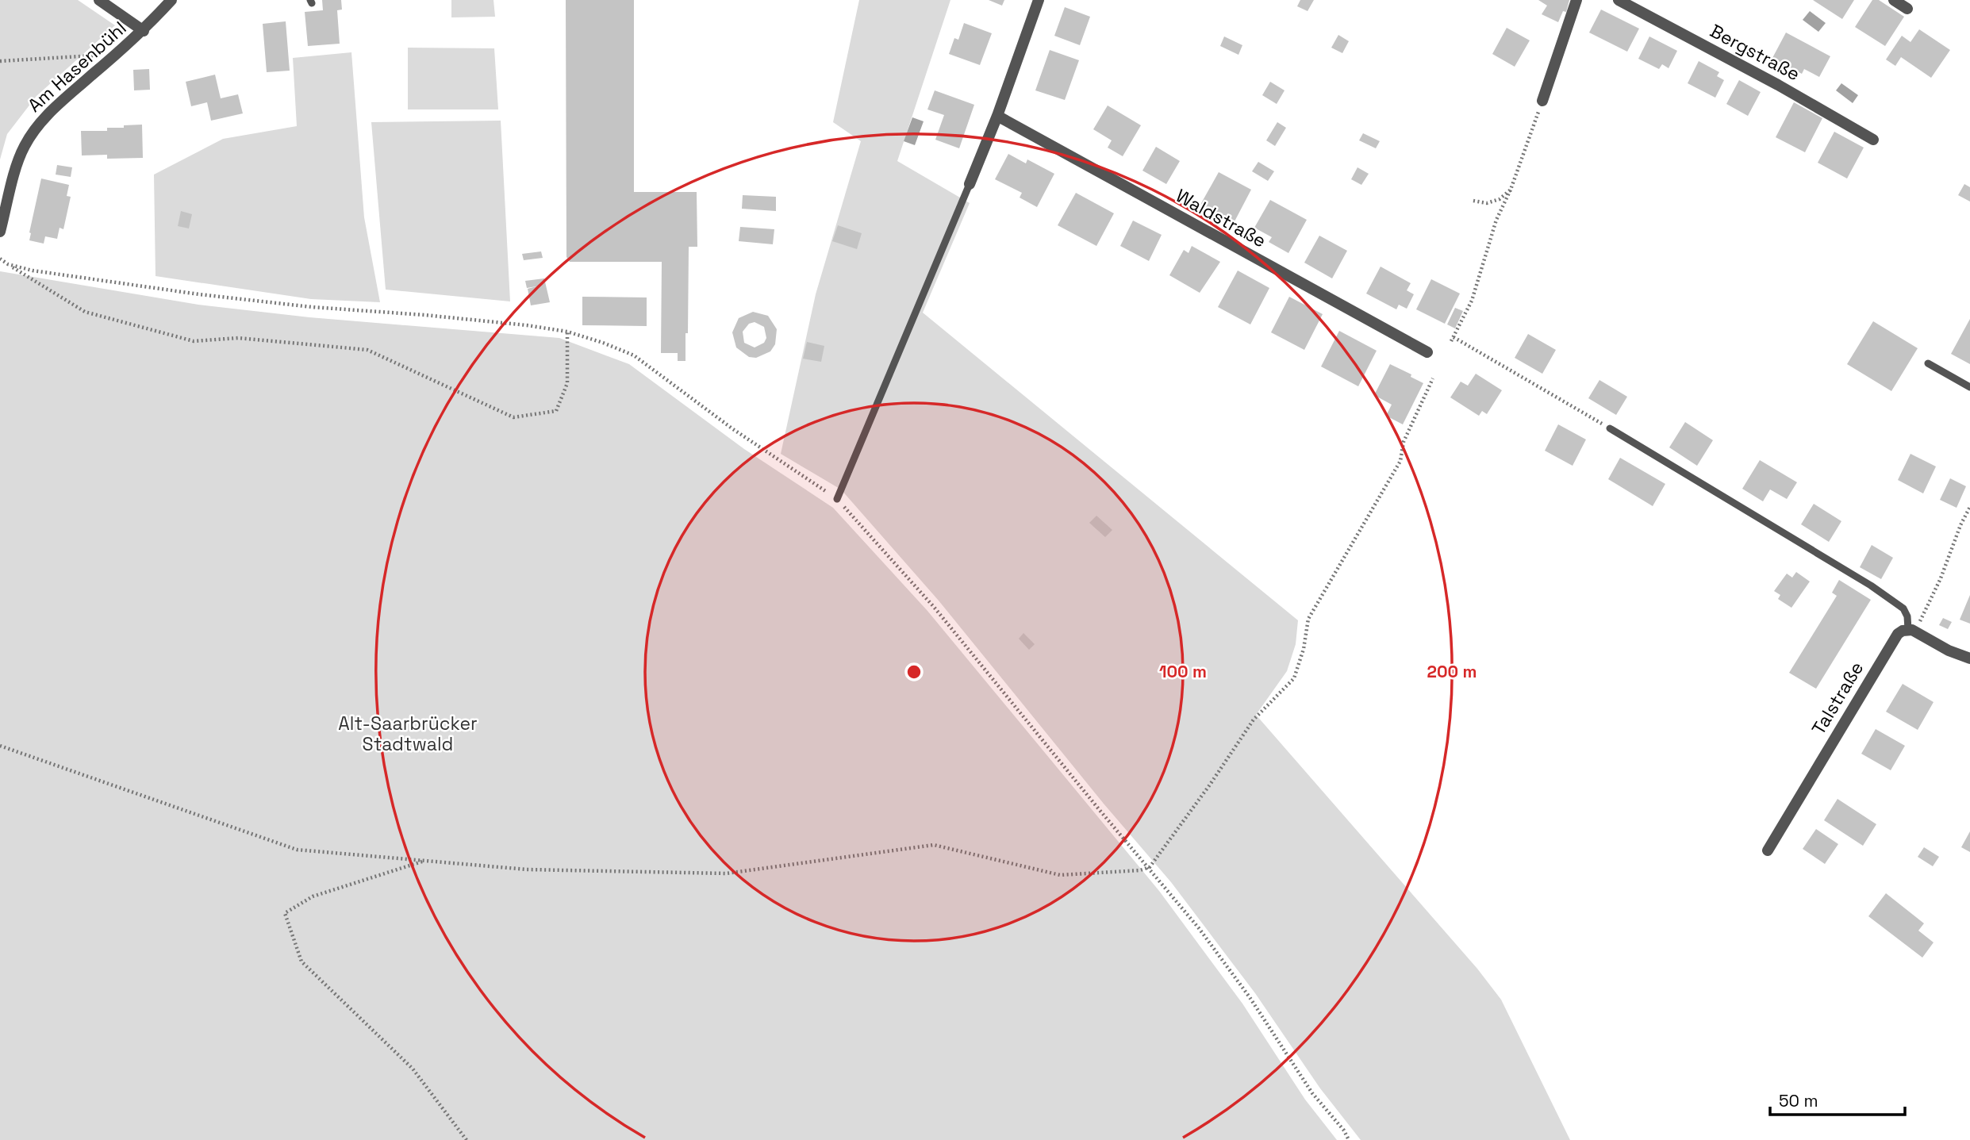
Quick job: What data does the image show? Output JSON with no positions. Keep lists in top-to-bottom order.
{
  "streets": {
    "street": [
      "Bergstraße",
      "Am Hasenbühl",
      "Waldstraße",
      "Talstraße"
    ]
  },
  "parks": ["Alt-Saarbrücker Stadtwald"],
  "scale_bar": "50 m",
  "rings": ["100 m", "200 m"]
}
